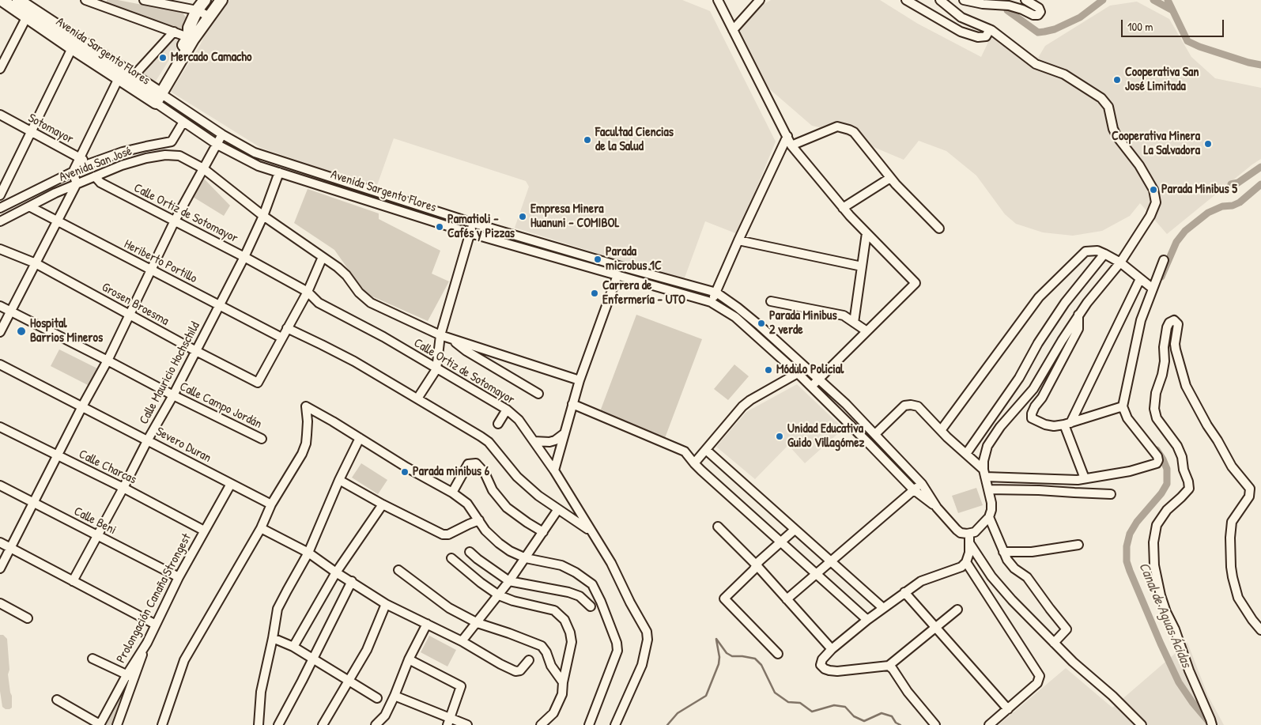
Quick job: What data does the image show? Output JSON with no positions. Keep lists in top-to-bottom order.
{
  "streets": {
    "main road": ["Avenida Sargento Flores"],
    "street": [
      "Sotomayor",
      "Avenida San José",
      "Calle Ortiz de Sotomayor",
      "Heriberto Portillo",
      "Grosen Broesma",
      "Calle Mauricio Hochschild",
      "Calle Campo Jordán",
      "Severo Duran",
      "Calle Charcas",
      "Calle Beni",
      "Prolongación Canaña Strongest"
    ]
  },
  "crossings": [
    ["Avenida Sargento Flores", "Avenida San José"],
    ["Avenida Sargento Flores", "Calle Mauricio Hochschild"],
    ["Sotomayor", "Avenida San José"],
    ["Avenida San José", "Calle Ortiz de Sotomayor"],
    ["Avenida San José", "Heriberto Portillo"],
    ["Avenida San José", "Calle Mauricio Hochschild"],
    ["Calle Ortiz de Sotomayor", "Calle Mauricio Hochschild"],
    ["Heriberto Portillo", "Grosen Broesma"],
    ["Heriberto Portillo", "Calle Mauricio Hochschild"],
    ["Grosen Broesma", "Calle Mauricio Hochschild"],
    ["Calle Mauricio Hochschild", "Calle Campo Jordán"],
    ["Calle Mauricio Hochschild", "Severo Duran"],
    ["Calle Mauricio Hochschild", "Calle Charcas"],
    ["Calle Mauricio Hochschild", "Calle Beni"],
    ["Severo Duran", "Prolongación Canaña Strongest"],
    ["Calle Charcas", "Prolongación Canaña Strongest"],
    ["Calle Beni", "Prolongación Canaña Strongest"]
  ],
  "water": ["Canal de Aguas Ácidas"],
  "places": [
    "Mercado Camacho",
    "Cooperativa San José Limitada",
    "Facultad Ciencias de la Salud",
    "Cooperativa Minera La Salvadora",
    "Parada Minibus 5",
    "Empresa Minera Huanuni - COMIBOL",
    "Pamatioli - Cafés y Pizzas",
    "Parada microbus 1C",
    "Carrera de Enfermería - UTO",
    "Parada Minibus 2 verde",
    "Hospital Barrios Mineros",
    "Módulo Policial",
    "Unidad Educativa Guido Villagómez",
    "Parada minibus 6"
  ],
  "scale_bar": "100 m"
}
